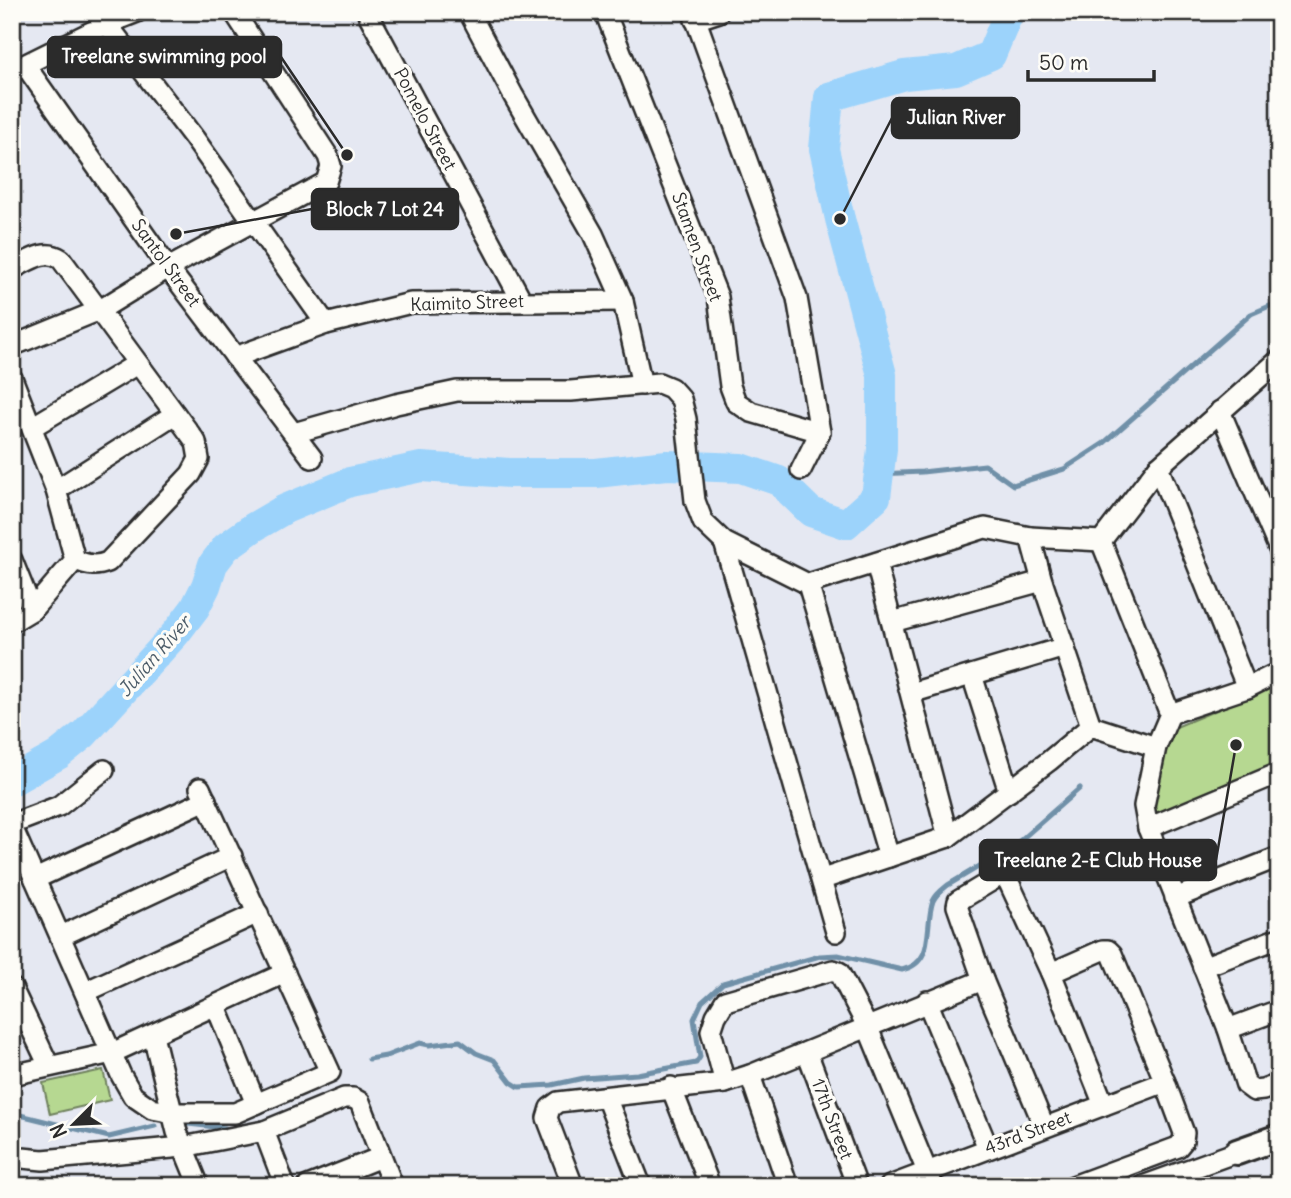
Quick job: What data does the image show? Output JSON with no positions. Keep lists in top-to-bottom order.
{
  "streets": {
    "street": [
      "Pomelo Street",
      "Stamen Street",
      "Santol Street",
      "Kaimito Street",
      "17th Street",
      "43rd Street"
    ]
  },
  "crossings": [
    ["Pomelo Street", "Kaimito Street"],
    ["Santol Street", "Kaimito Street"]
  ],
  "water": ["Julian River"],
  "places": [
    "Treelane swimming pool",
    "Julian River",
    "Block 7 Lot 24",
    "Treelane 2-E Club House"
  ],
  "scale_bar": "50 m",
  "north": "bottom left"
}
